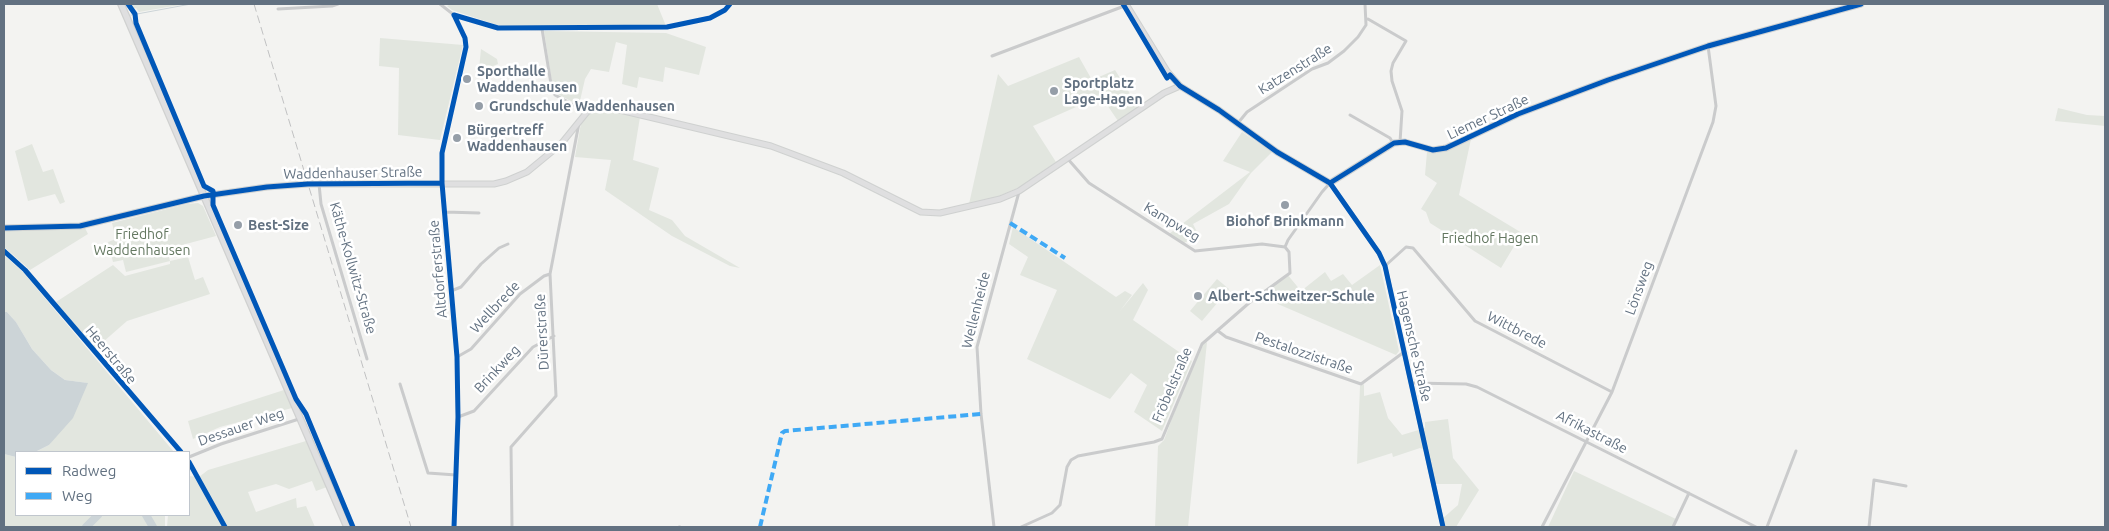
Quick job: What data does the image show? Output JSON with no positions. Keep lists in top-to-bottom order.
{
  "streets": {
    "main road": ["Liemer Straße", "Waddenhauser Straße"],
    "street": [
      "Katzenstraße",
      "Kampweg",
      "Käthe-Kollwitz-Straße",
      "Altdorferstraße",
      "Lönsweg",
      "Wellbrede",
      "Wellenheide",
      "Wittbrede",
      "Dürerstraße",
      "Hagensche Straße",
      "Pestalozzistraße",
      "Heerstraße",
      "Brinkweg",
      "Fröbelstraße",
      "Dessauer Weg",
      "Afrikastraße"
    ]
  },
  "crossings": [
    ["Liemer Straße", "Lönsweg"],
    ["Waddenhauser Straße", "Käthe-Kollwitz-Straße"],
    ["Waddenhauser Straße", "Altdorferstraße"],
    ["Waddenhauser Straße", "Dürerstraße"],
    ["Kampweg", "Fröbelstraße"],
    ["Altdorferstraße", "Wellbrede"],
    ["Altdorferstraße", "Brinkweg"],
    ["Lönsweg", "Wittbrede"],
    ["Lönsweg", "Afrikastraße"],
    ["Wellbrede", "Dürerstraße"],
    ["Wittbrede", "Hagensche Straße"],
    ["Dürerstraße", "Brinkweg"],
    ["Hagensche Straße", "Pestalozzistraße"],
    ["Hagensche Straße", "Afrikastraße"],
    ["Pestalozzistraße", "Fröbelstraße"]
  ],
  "parks": ["Friedhof Waddenhausen", "Friedhof Hagen"],
  "places": [
    "Sporthalle Waddenhausen",
    "Sportplatz Lage-Hagen",
    "Grundschule Waddenhausen",
    "Bürgertreff Waddenhausen",
    "Biohof Brinkmann",
    "Best-Size",
    "Albert-Schweitzer-Schule"
  ],
  "legend": ["Radweg", "Weg"]
}
